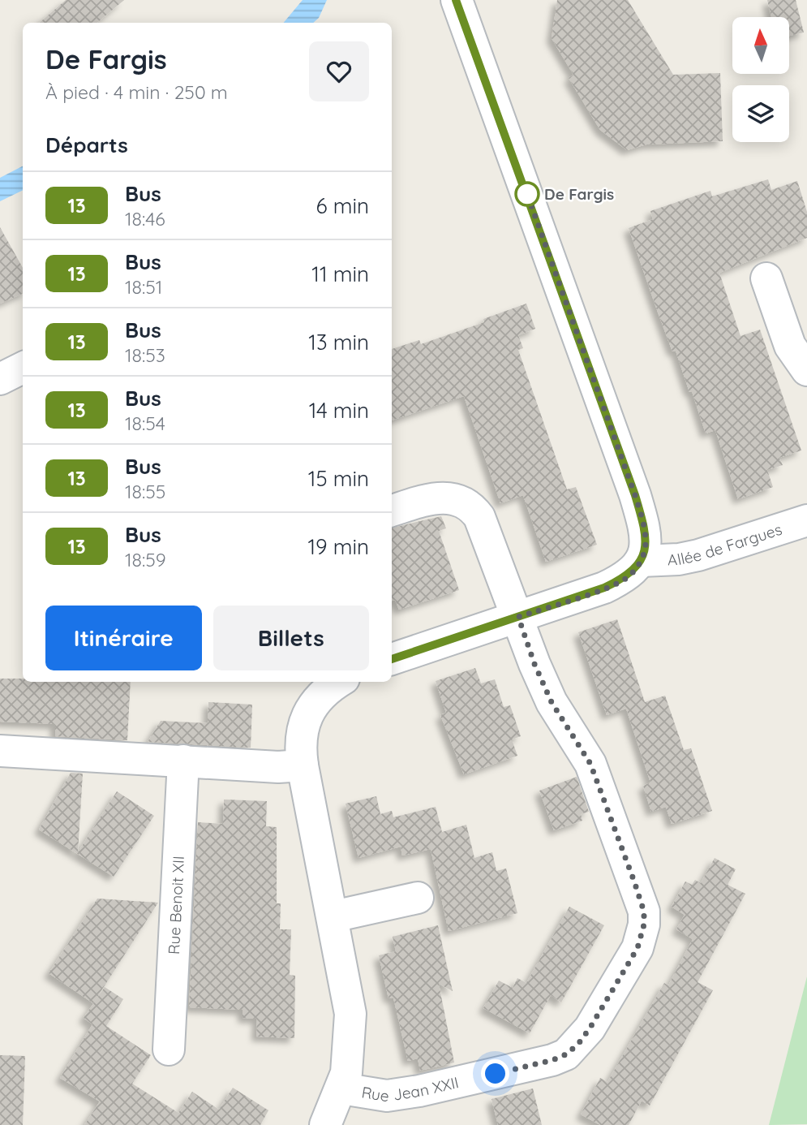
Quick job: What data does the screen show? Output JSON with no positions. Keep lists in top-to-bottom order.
{
  "streets": {
    "street": ["Allée de Fargues", "Rue Benoit XII", "Rue Jean XXII"]
  },
  "places": ["De Fargis"],
  "lines": ["bus line 13"],
  "north": "top",
  "page": {
    "heading": [
      ["De Fargis", "À pied · 4 min · 250 m"],
      "Départs"
    ],
    "list": [
      {
        "mark": "13",
        "name": "Bus",
        "note": "18:46",
        "value": "6 min"
      },
      {
        "mark": "13",
        "name": "Bus",
        "note": "18:51",
        "value": "11 min"
      },
      {
        "mark": "13",
        "name": "Bus",
        "note": "18:53",
        "value": "13 min"
      },
      {
        "mark": "13",
        "name": "Bus",
        "note": "18:54",
        "value": "14 min"
      },
      {
        "mark": "13",
        "name": "Bus",
        "note": "18:55",
        "value": "15 min"
      },
      {
        "mark": "13",
        "name": "Bus",
        "note": "18:59",
        "value": "19 min"
      }
    ],
    "buttons": ["Itinéraire", "Billets"]
  }
}
